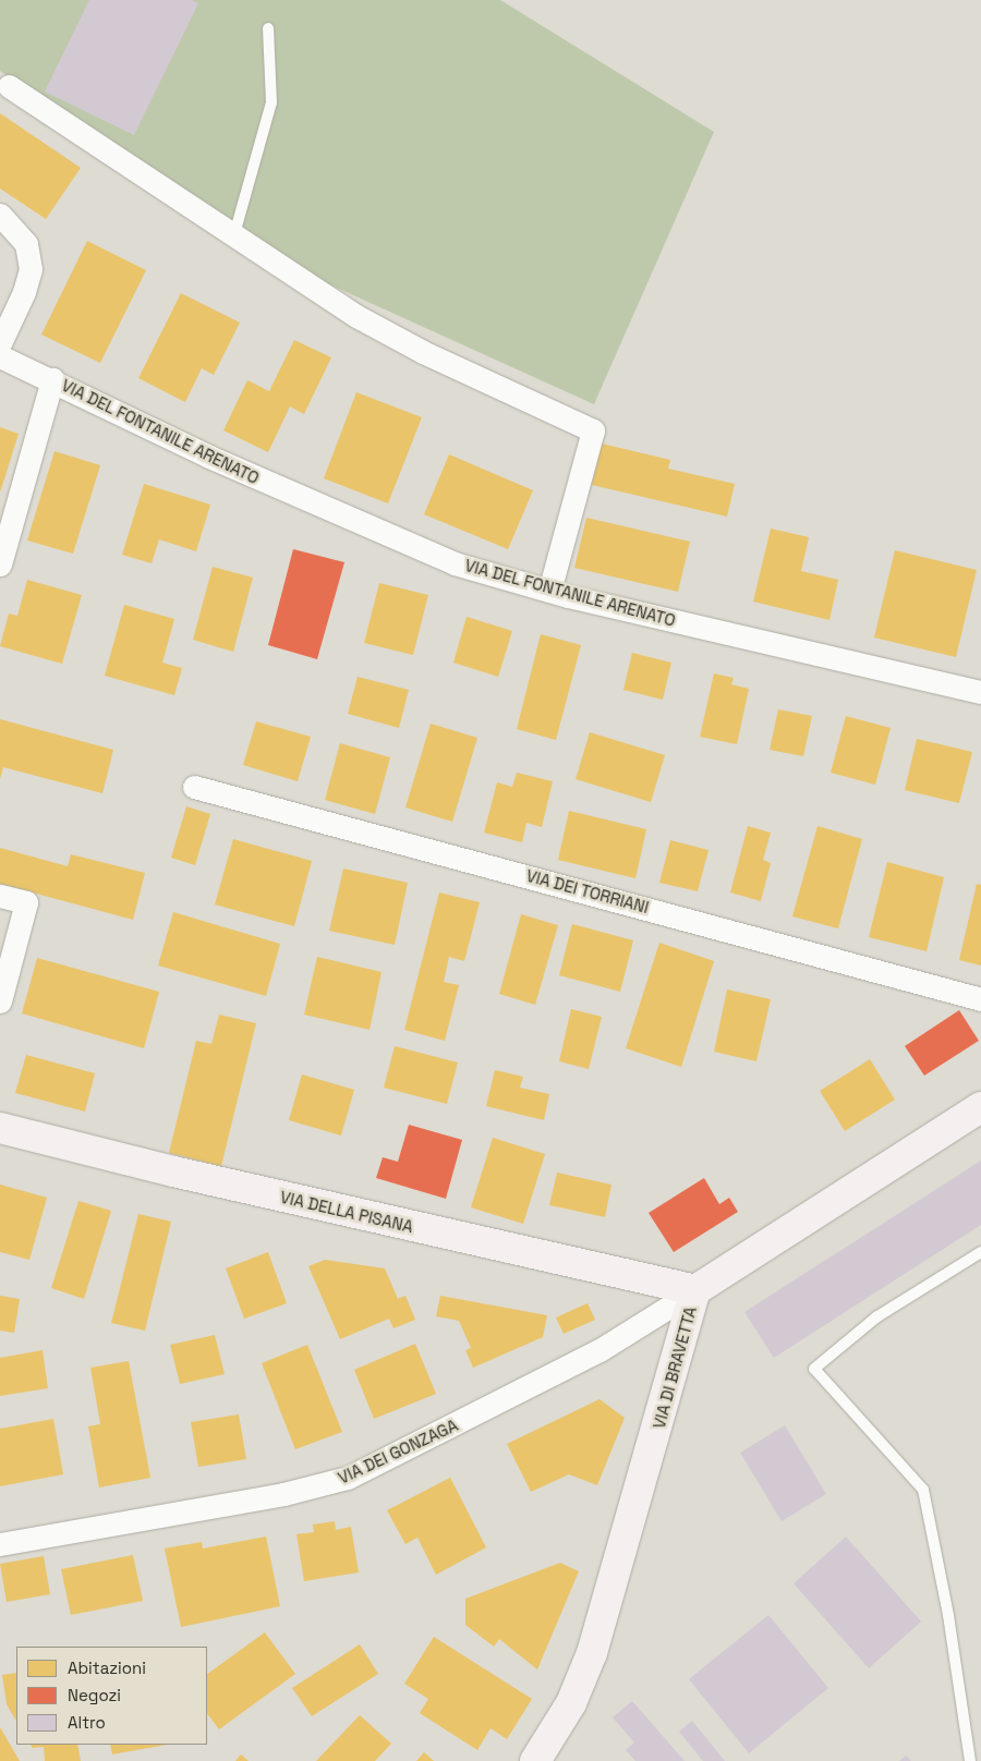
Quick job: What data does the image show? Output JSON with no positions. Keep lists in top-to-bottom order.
{
  "streets": {
    "main road": ["VIA DELLA PISANA", "VIA DI BRAVETTA"],
    "street": ["VIA DEL FONTANILE ARENATO", "VIA DEI TORRIANI", "VIA DEI GONZAGA"]
  },
  "crossings": [
    ["VIA DELLA PISANA", "VIA DI BRAVETTA"],
    ["VIA DELLA PISANA", "VIA DEI GONZAGA"],
    ["VIA DI BRAVETTA", "VIA DEI GONZAGA"]
  ],
  "legend": ["Abitazioni", "Negozi", "Altro"]
}
